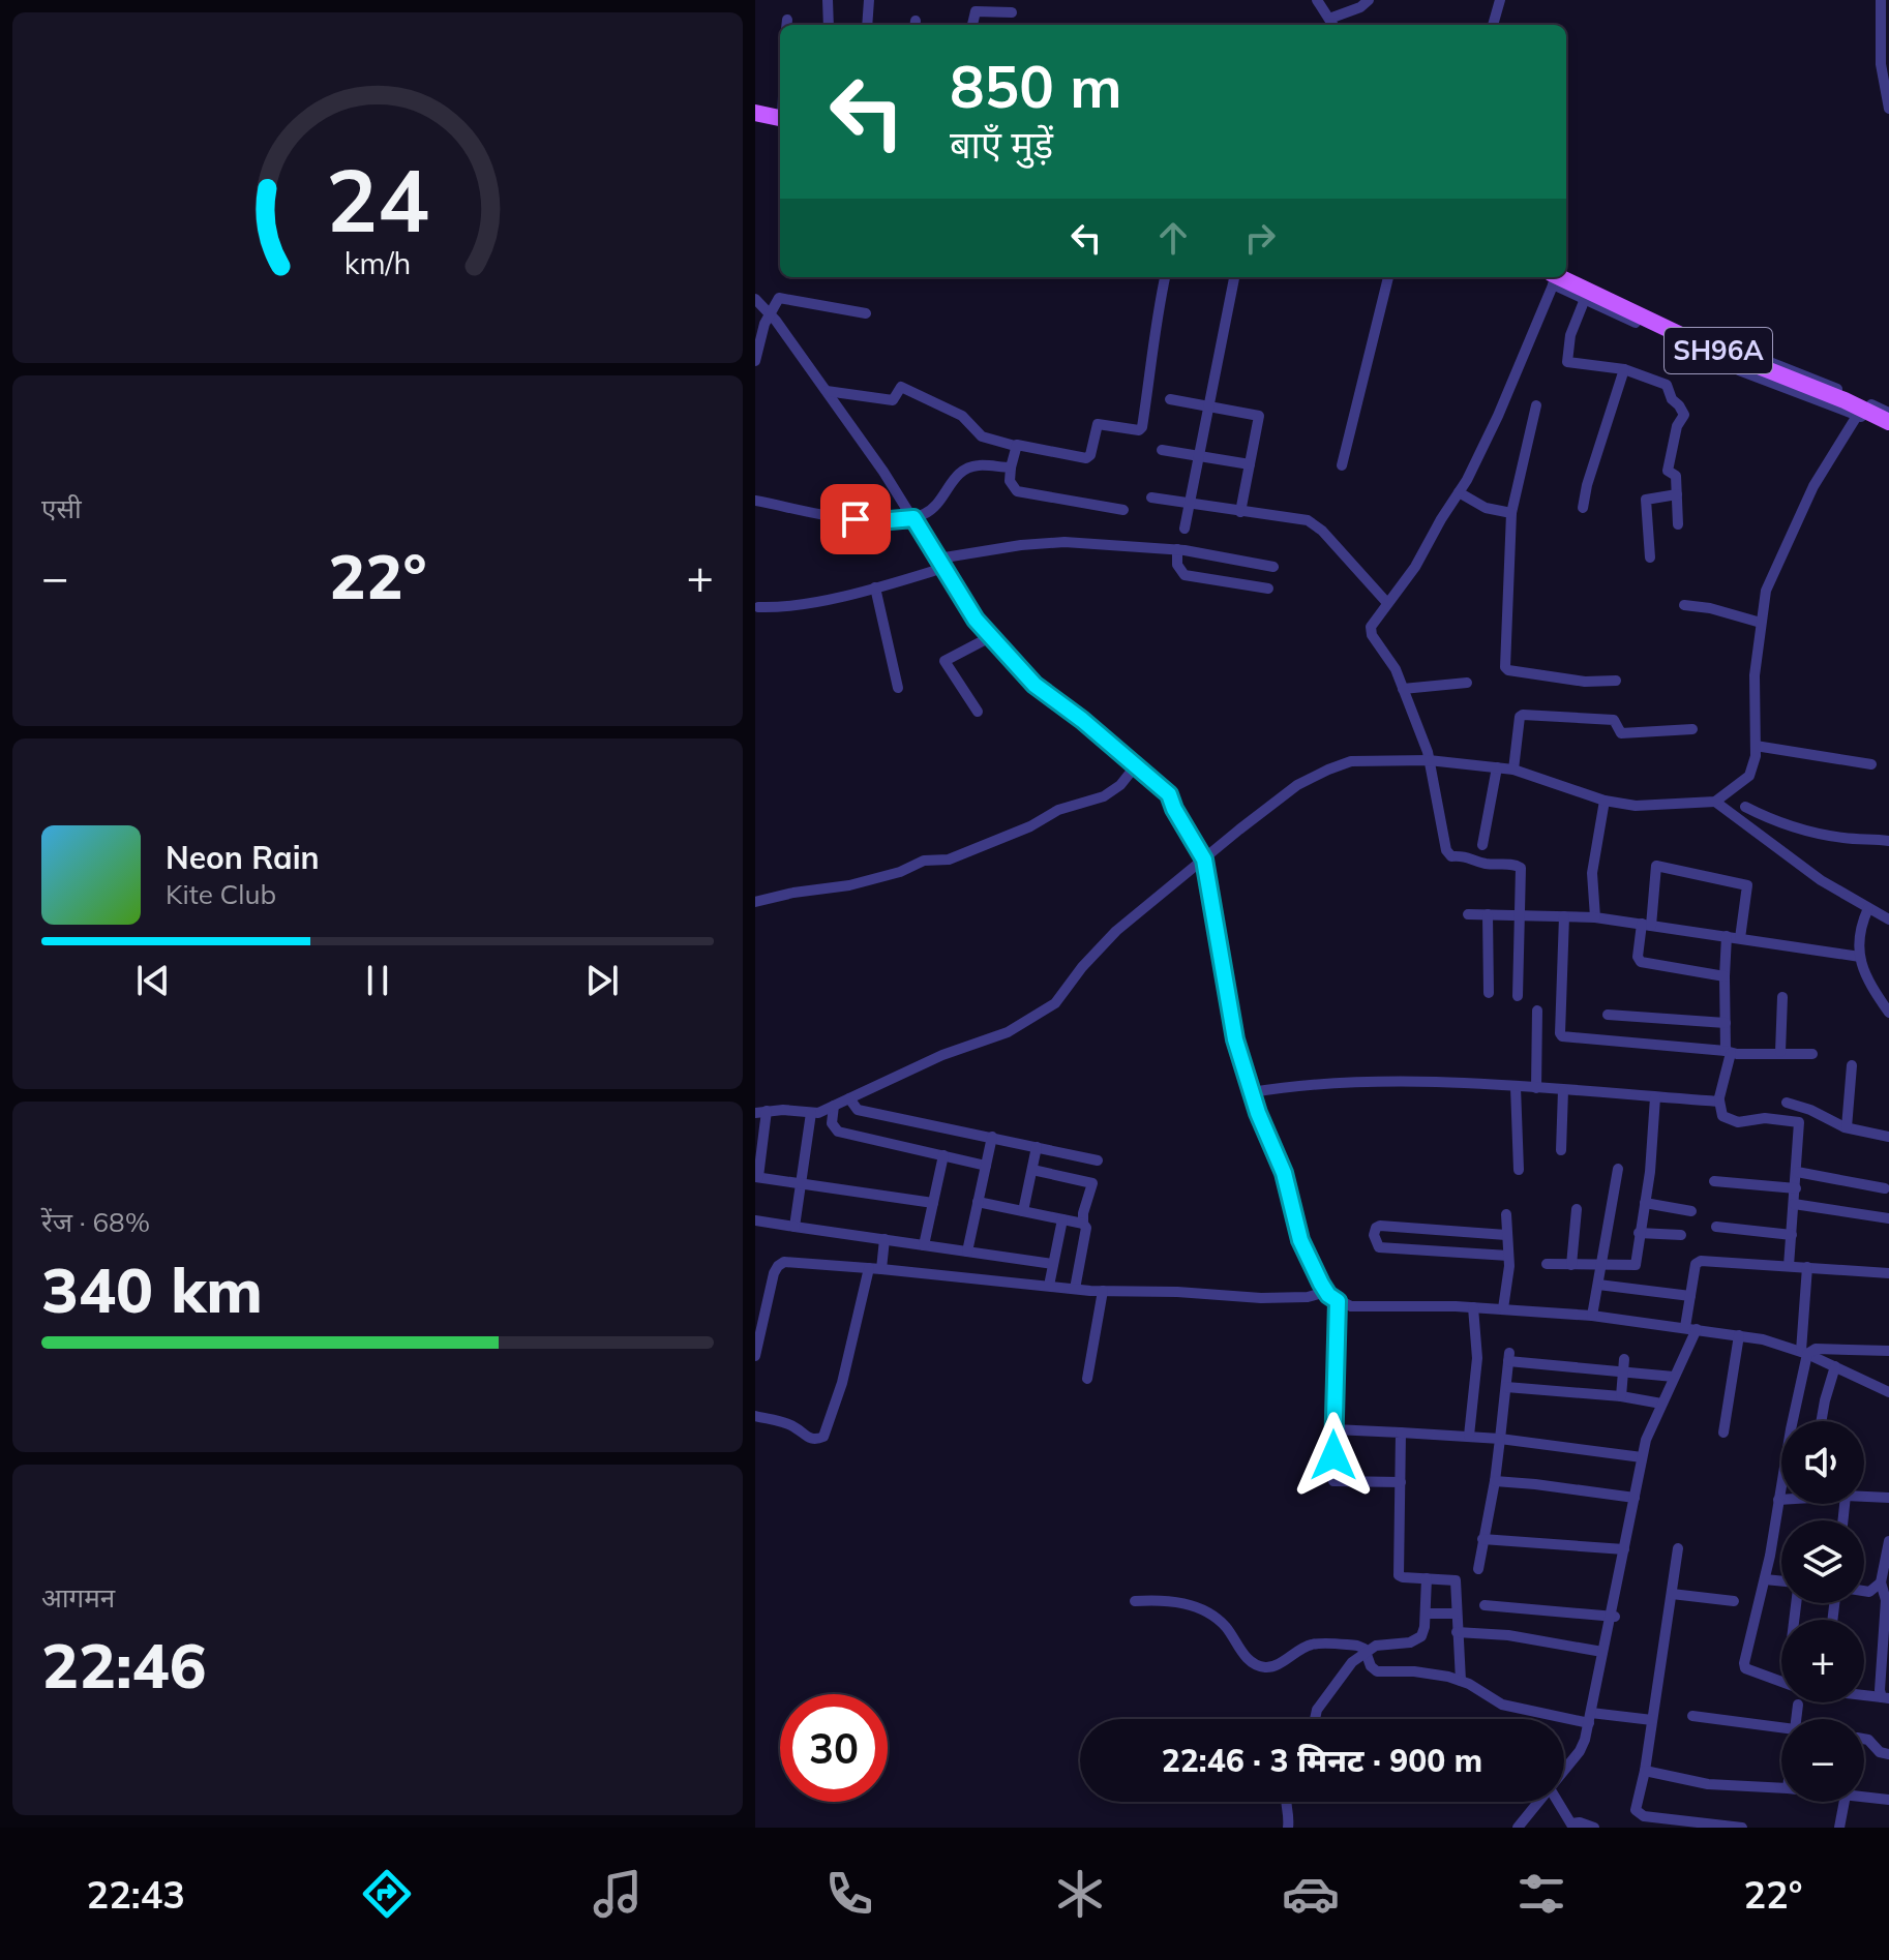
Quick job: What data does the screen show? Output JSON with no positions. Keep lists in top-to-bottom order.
{
  "streets": {
    "main road": ["SH96A"]
  },
  "page": {
    "turn": ["850 m", "बाएँ मुड़ें"],
    "tile": [
      "एसी",
      ["रेंज · 68%", "340 km"],
      ["आगमन", "22:46"]
    ],
    "heat": ["−", "22°", "+"],
    "song": ["Neon Rain", "Kite Club"],
    "map_buttons": ["+", "−"],
    "limit": "30",
    "trip": "22:46 · 3 मिनट · 900 m",
    "tabs": ["22:43", "22°"],
    "gauge": ["24", "km/h"]
  }
}
